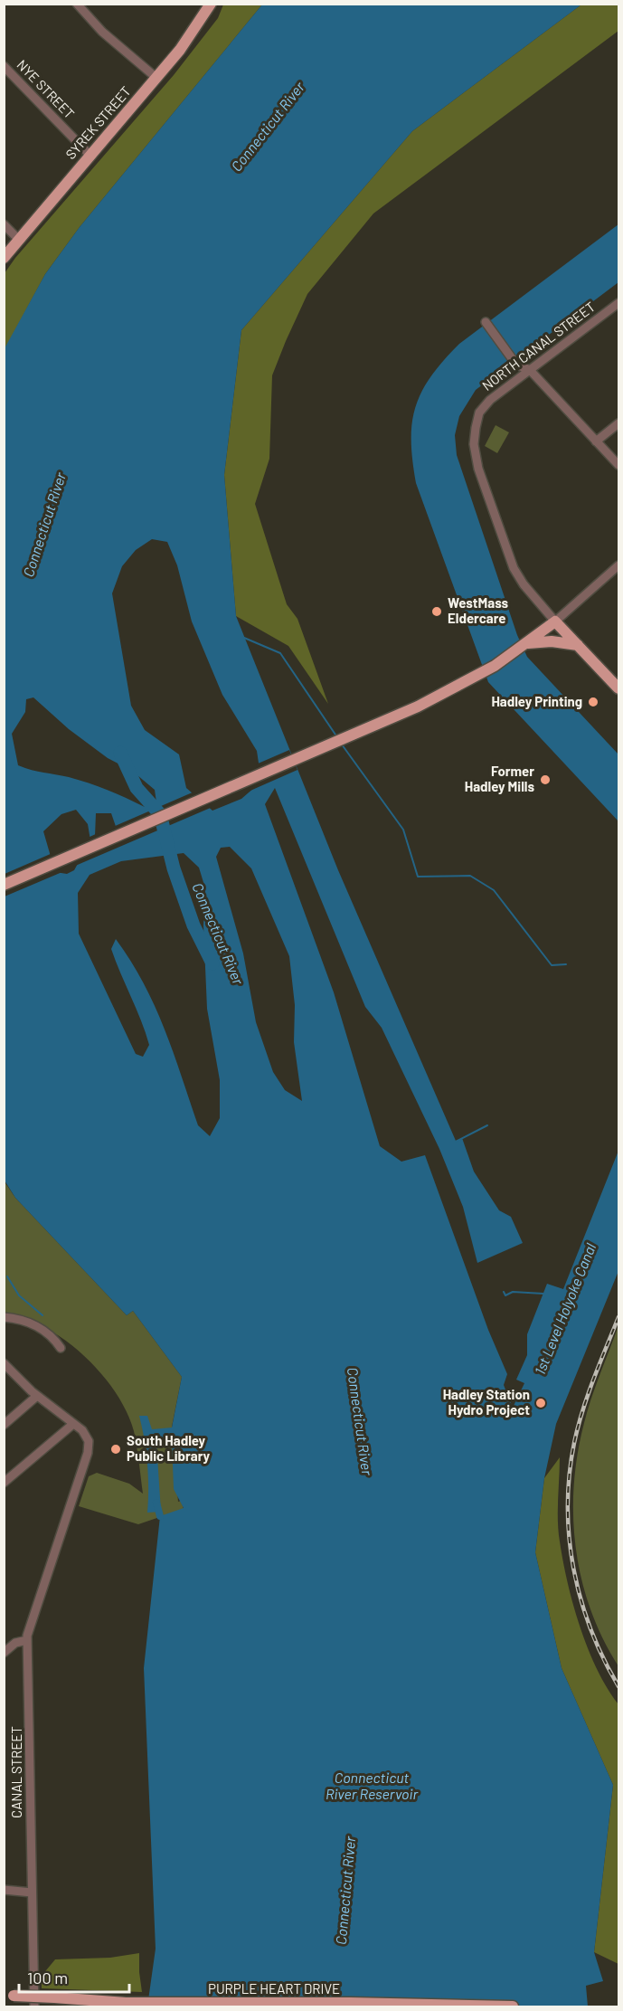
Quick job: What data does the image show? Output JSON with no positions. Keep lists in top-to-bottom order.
{
  "streets": {
    "main road": ["SYREK STREET", "PURPLE HEART DRIVE"],
    "street": ["NYE STREET", "NORTH CANAL STREET", "CANAL STREET"]
  },
  "crossings": [
    ["NYE STREET", "SYREK STREET"]
  ],
  "water": ["Connecticut River", "1st Level Holyoke Canal", "Connecticut River Reservoir"],
  "places": [
    "WestMass Eldercare",
    "Hadley Printing",
    "Former Hadley Mills",
    "Hadley Station Hydro Project",
    "South Hadley Public Library"
  ],
  "scale_bar": "100 m"
}
